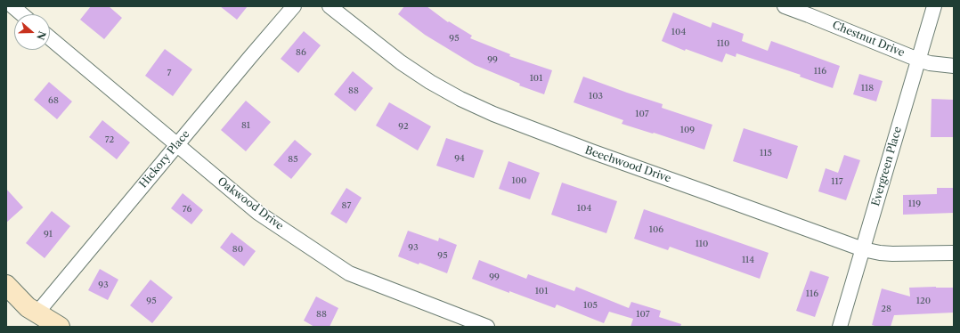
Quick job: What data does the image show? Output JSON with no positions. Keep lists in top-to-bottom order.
{
  "streets": {
    "street": [
      "Chestnut Drive",
      "Hickory Place",
      "Beechwood Drive",
      "Evergreen Place",
      "Oakwood Drive"
    ]
  },
  "crossings": [
    ["Chestnut Drive", "Evergreen Place"],
    ["Hickory Place", "Oakwood Drive"],
    ["Beechwood Drive", "Evergreen Place"]
  ],
  "house_numbers": [
    "104",
    "95",
    "110",
    "86",
    "99",
    "116",
    "7",
    "101",
    "118",
    "88",
    "103",
    "68",
    "107",
    "81",
    "92",
    "109",
    "72",
    "115",
    "94",
    "85",
    "100",
    "117",
    "119",
    "87",
    "104",
    "76",
    "106",
    "91",
    "110",
    "93",
    "80",
    "95",
    "114",
    "99",
    "93",
    "101",
    "116",
    "95",
    "120",
    "105",
    "28",
    "88",
    "107"
  ],
  "north": "right"
}
